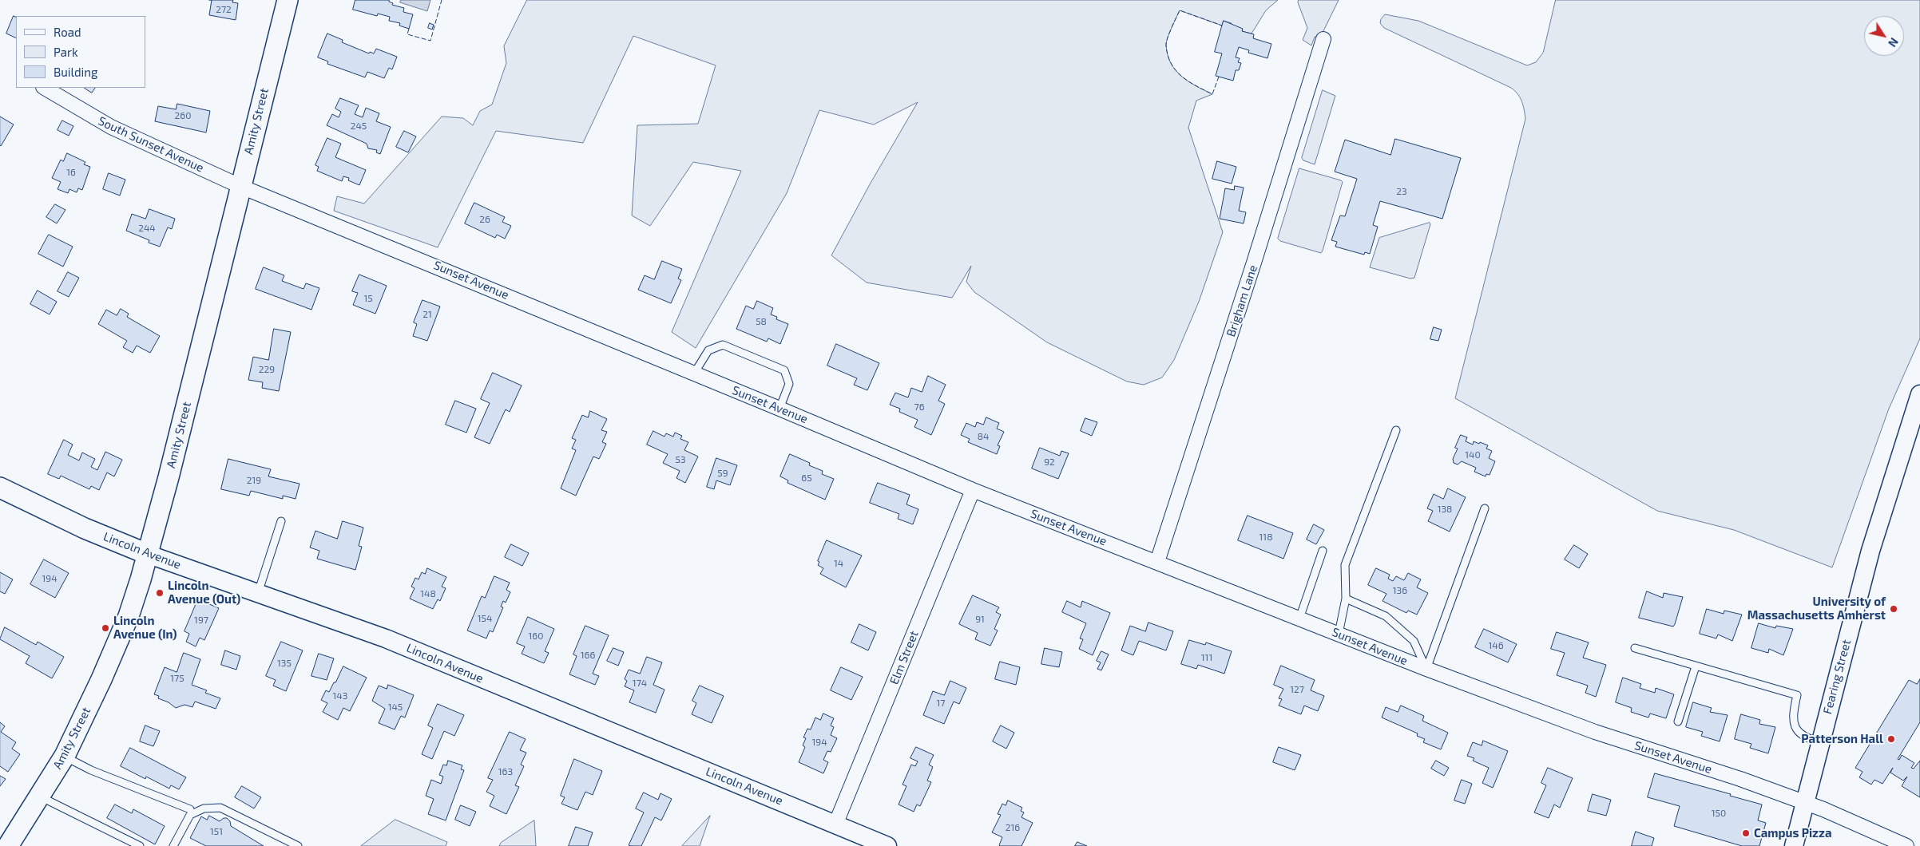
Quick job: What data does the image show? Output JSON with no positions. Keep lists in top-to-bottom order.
{
  "streets": {
    "main road": ["Amity Street", "Lincoln Avenue"],
    "street": [
      "South Sunset Avenue",
      "Sunset Avenue",
      "Brigham Lane",
      "Elm Street",
      "Fearing Street"
    ]
  },
  "crossings": [
    ["Amity Street", "South Sunset Avenue"],
    ["Amity Street", "Sunset Avenue"],
    ["Amity Street", "Lincoln Avenue"],
    ["South Sunset Avenue", "Sunset Avenue"],
    ["Sunset Avenue", "Brigham Lane"],
    ["Sunset Avenue", "Elm Street"],
    ["Sunset Avenue", "Fearing Street"],
    ["Lincoln Avenue", "Elm Street"]
  ],
  "places": [
    "Lincoln Avenue (Out)",
    "University of Massachusetts Amherst",
    "Lincoln Avenue (In)",
    "Patterson Hall",
    "Campus Pizza"
  ],
  "house_numbers": [
    "272",
    "260",
    "245",
    "16",
    "23",
    "26",
    "244",
    "15",
    "21",
    "58",
    "229",
    "76",
    "84",
    "140",
    "53",
    "92",
    "59",
    "65",
    "219",
    "138",
    "118",
    "14",
    "194",
    "136",
    "148",
    "154",
    "91",
    "197",
    "160",
    "146",
    "166",
    "111",
    "135",
    "175",
    "174",
    "127",
    "143",
    "17",
    "145",
    "194",
    "163",
    "150",
    "216",
    "151"
  ],
  "legend": ["Road", "Park", "Building"],
  "north": "bottom right"
}
